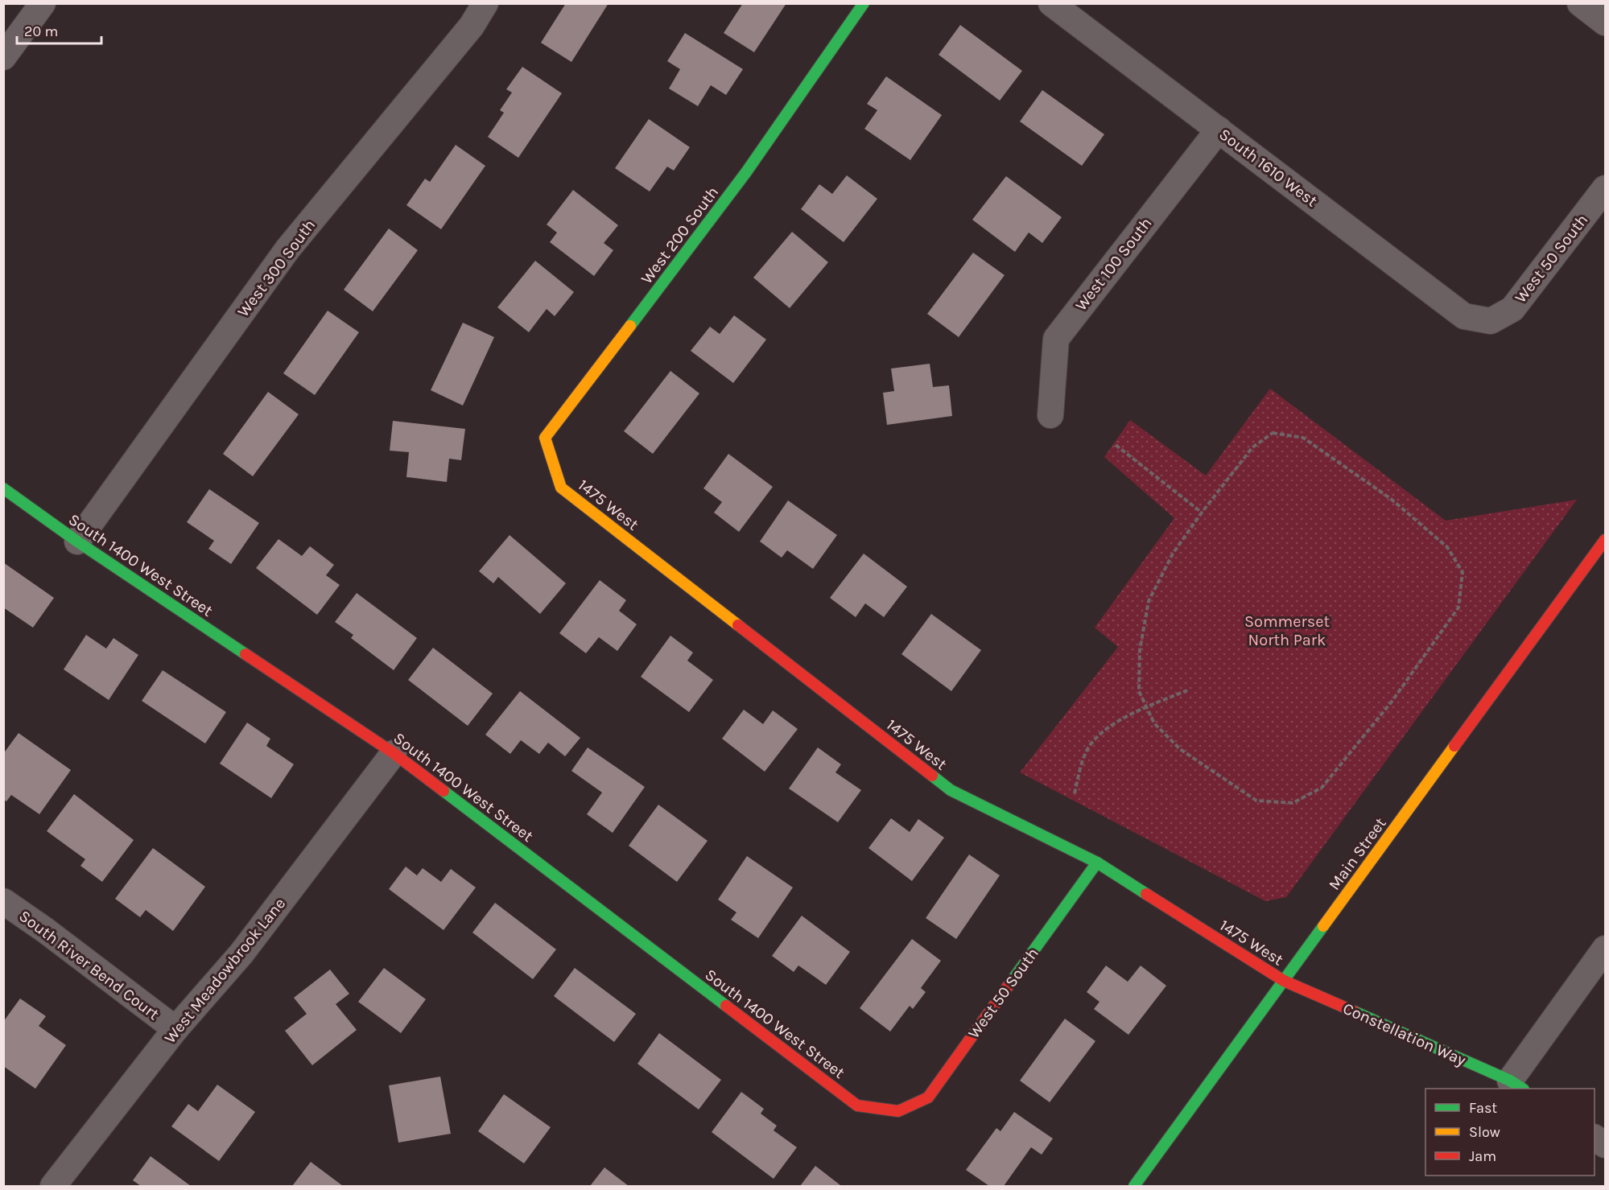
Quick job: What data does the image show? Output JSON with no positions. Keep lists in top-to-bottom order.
{
  "streets": {
    "street": [
      "South 1610 West",
      "West 200 South",
      "West 50 South",
      "West 100 South",
      "West 300 South",
      "1475 West",
      "South 1400 West Street",
      "Main Street",
      "South River Bend Court",
      "West Meadowbrook Lane",
      "Constellation Way"
    ]
  },
  "crossings": [
    ["South 1610 West", "West 50 South"],
    ["South 1610 West", "West 100 South"],
    ["West 200 South", "1475 West"],
    ["West 50 South", "1475 West"],
    ["West 50 South", "South 1400 West Street"],
    ["West 300 South", "South 1400 West Street"],
    ["1475 West", "Main Street"],
    ["1475 West", "Constellation Way"],
    ["South 1400 West Street", "West Meadowbrook Lane"],
    ["Main Street", "Constellation Way"],
    ["South River Bend Court", "West Meadowbrook Lane"]
  ],
  "parks": ["Sommerset North Park"],
  "legend": ["Fast", "Slow", "Jam"],
  "scale_bar": "20 m"
}
